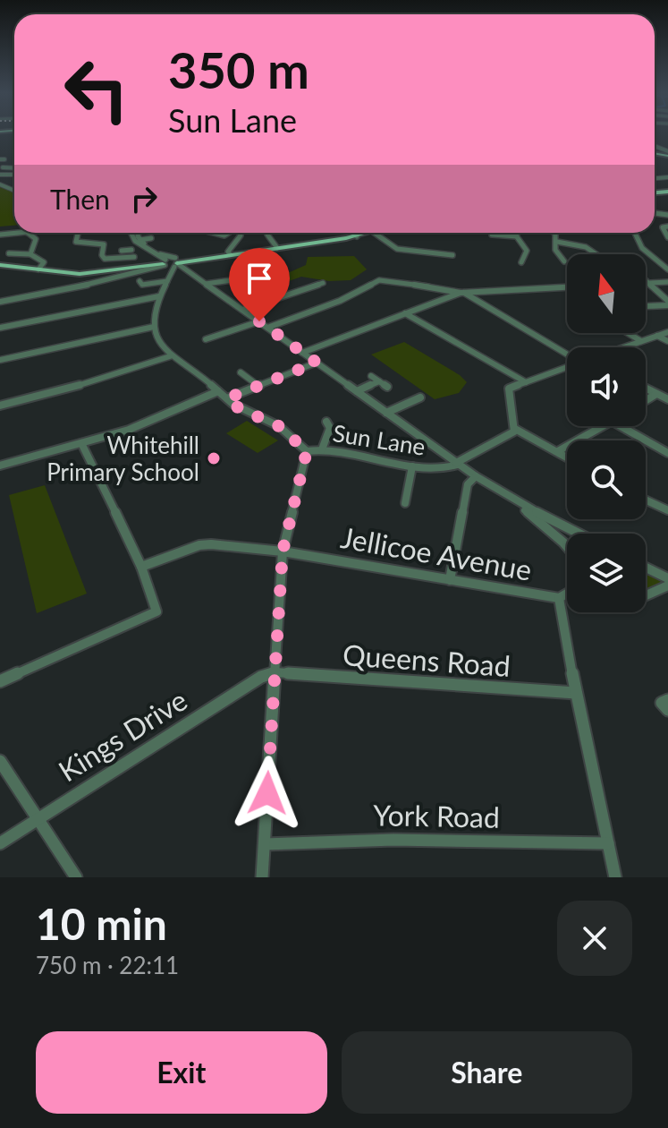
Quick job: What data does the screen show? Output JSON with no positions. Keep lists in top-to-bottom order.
{
  "streets": {
    "street": [
      "Sun Lane",
      "Jellicoe Avenue",
      "Queens Road",
      "Kings Drive",
      "York Road"
    ]
  },
  "crossings": [
    ["Queens Road", "Kings Drive"]
  ],
  "places": ["Whitehill Primary School"],
  "north": "top",
  "page": {
    "turn": ["350 m", "Sun Lane"],
    "then": "Then",
    "heading": ["10 min", "750 m · 22:11"],
    "buttons": ["Exit", "Share"]
  }
}
